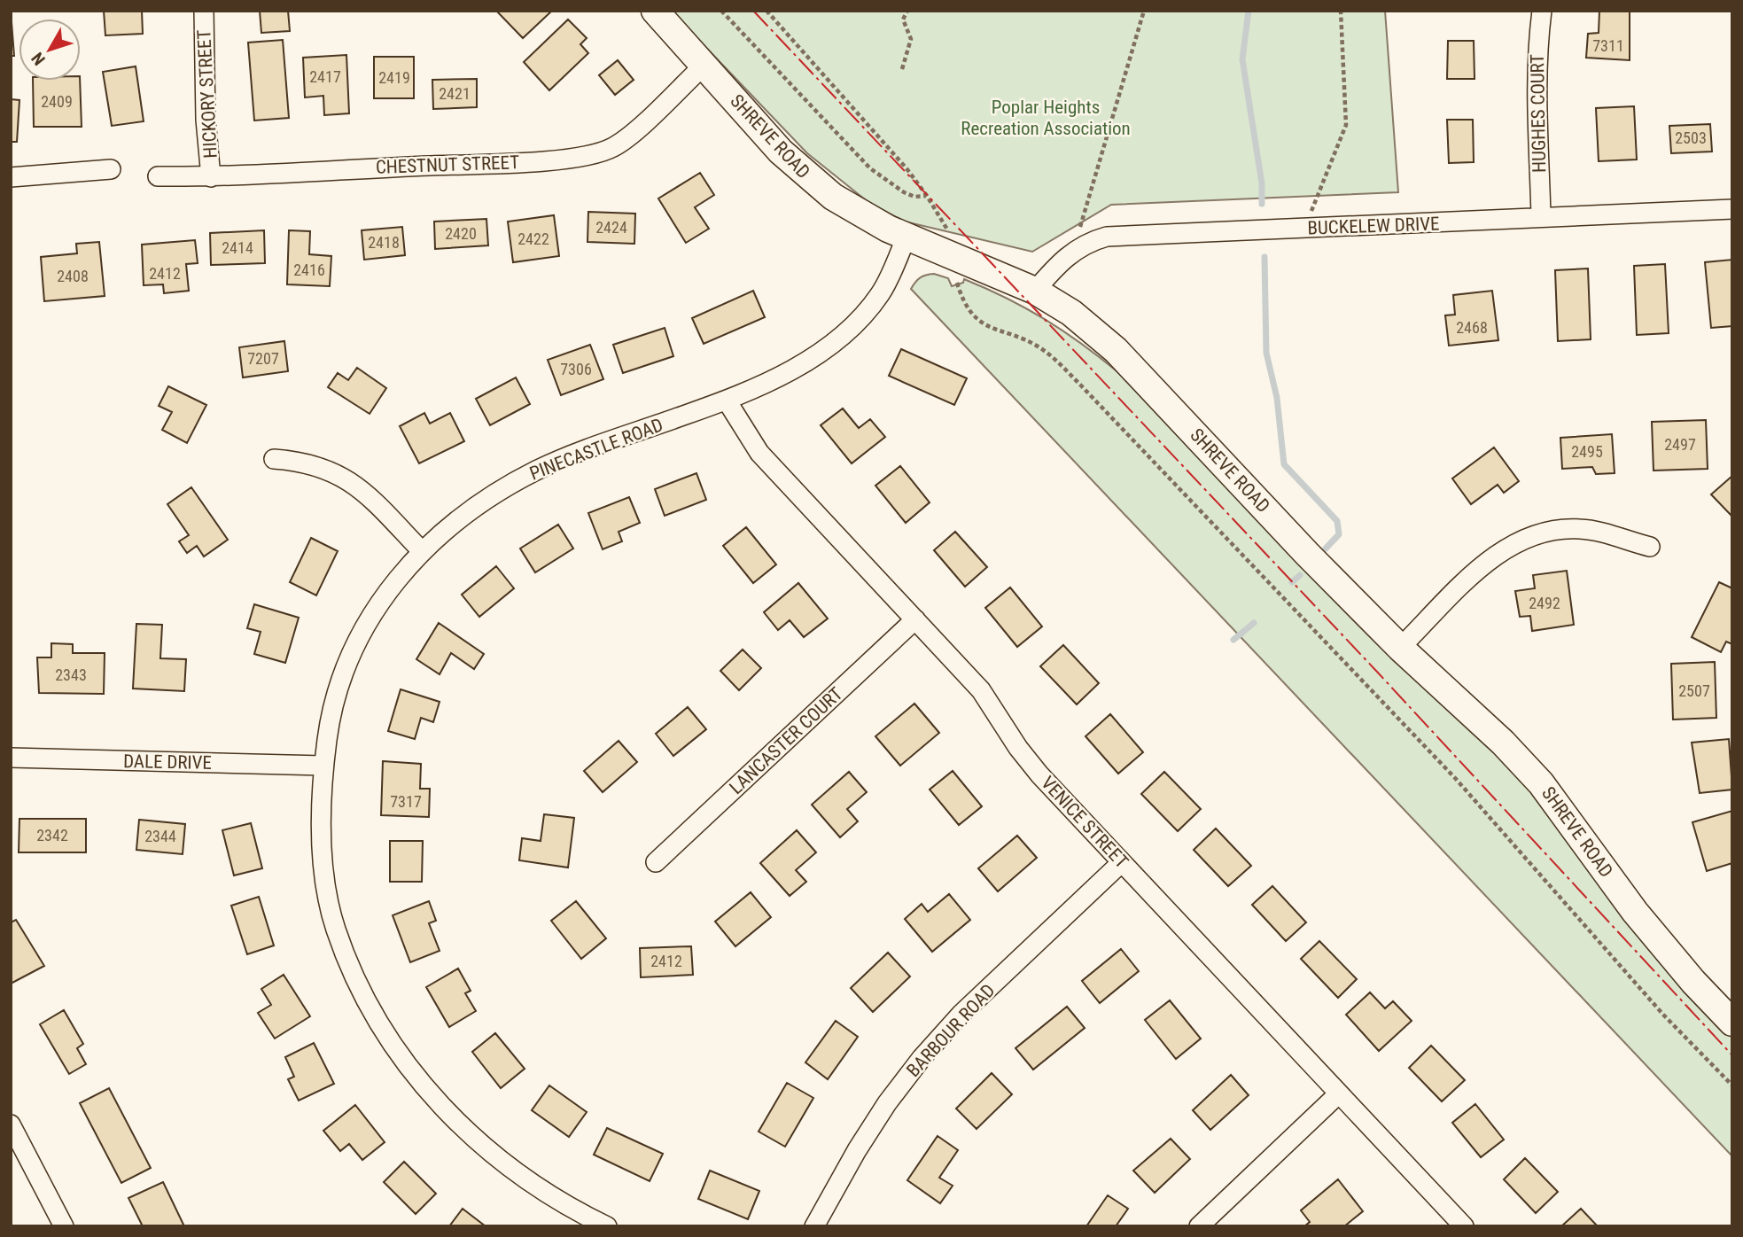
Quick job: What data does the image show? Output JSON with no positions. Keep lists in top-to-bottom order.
{
  "streets": {
    "main road": ["SHREVE ROAD"],
    "street": [
      "HICKORY STREET",
      "HUGHES COURT",
      "CHESTNUT STREET",
      "BUCKELEW DRIVE",
      "PINECASTLE ROAD",
      "LANCASTER COURT",
      "DALE DRIVE",
      "VENICE STREET",
      "BARBOUR ROAD"
    ]
  },
  "crossings": [
    ["HICKORY STREET", "CHESTNUT STREET"],
    ["HUGHES COURT", "BUCKELEW DRIVE"],
    ["SHREVE ROAD", "CHESTNUT STREET"],
    ["SHREVE ROAD", "BUCKELEW DRIVE"],
    ["SHREVE ROAD", "PINECASTLE ROAD"],
    ["PINECASTLE ROAD", "DALE DRIVE"],
    ["PINECASTLE ROAD", "VENICE STREET"],
    ["LANCASTER COURT", "VENICE STREET"],
    ["VENICE STREET", "BARBOUR ROAD"]
  ],
  "parks": ["Poplar Heights Recreation Association"],
  "house_numbers": [
    "7311",
    "2417",
    "2419",
    "2421",
    "2409",
    "2503",
    "2424",
    "2420",
    "2422",
    "2418",
    "2414",
    "2416",
    "2412",
    "2408",
    "2468",
    "7207",
    "7306",
    "2497",
    "2495",
    "2492",
    "2343",
    "2507",
    "7317",
    "2342",
    "2344",
    "2412"
  ],
  "north": "bottom left"
}
